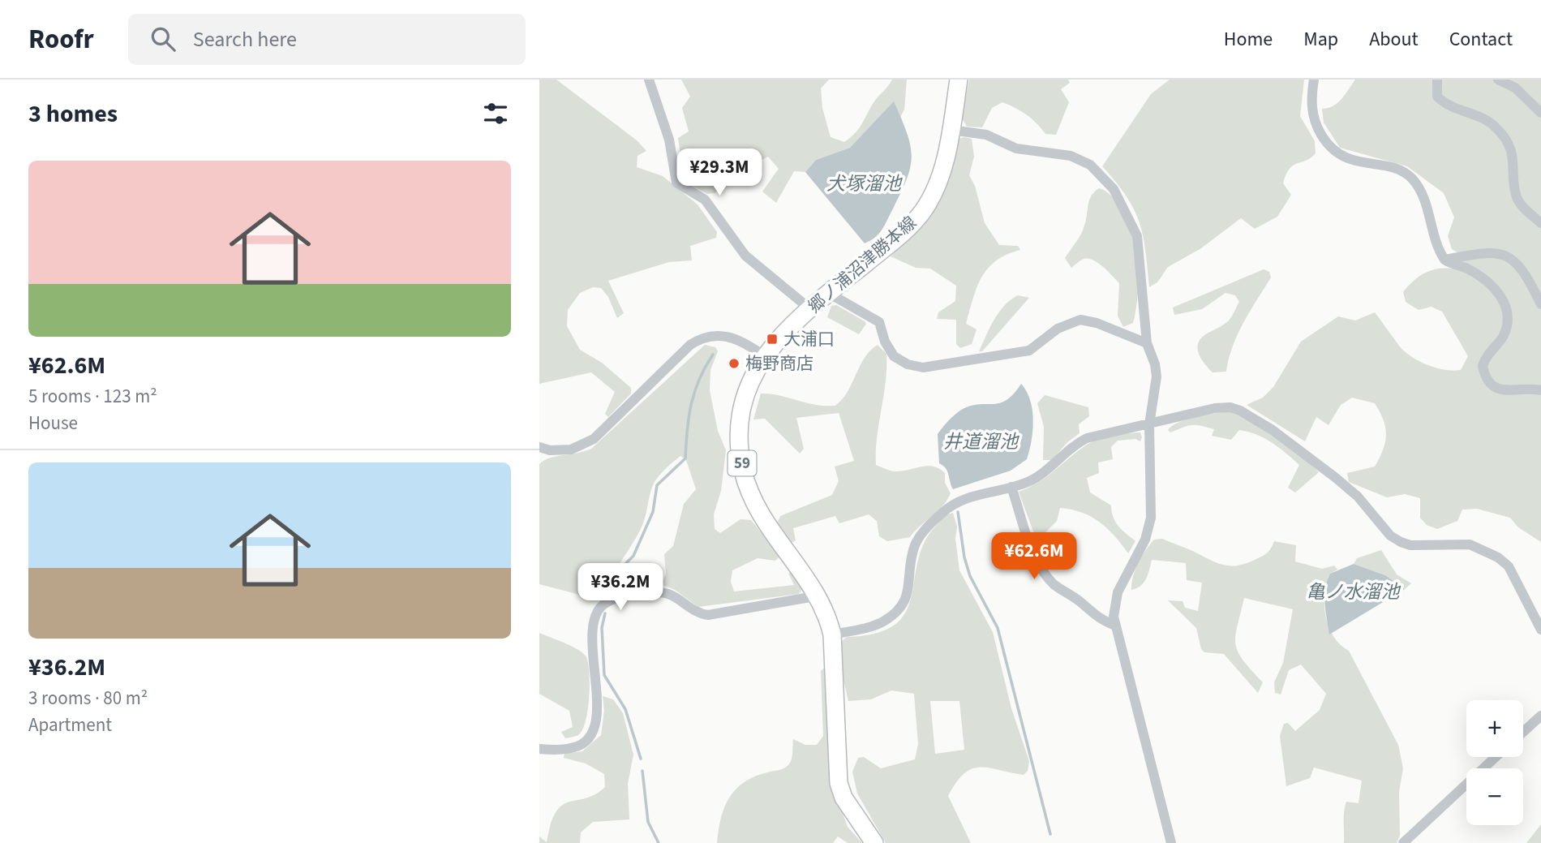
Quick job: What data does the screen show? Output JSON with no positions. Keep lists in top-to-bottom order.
{
  "streets": {
    "main road": ["郷ノ浦沼津勝本線", "59"]
  },
  "water": ["犬塚溜池", "井道溜池", "亀ノ水溜池"],
  "places": {
    "transit": ["大浦口"],
    "other": ["梅野商店"]
  },
  "page": {
    "header": "Roofr",
    "search": "Search here",
    "nav": [
      "Home",
      "Map",
      "About",
      "Contact"
    ],
    "heading": "3 homes",
    "list": [
      {
        "name": "¥62.6M",
        "note": "5 rooms · 123 m² · House"
      },
      {
        "name": "¥36.2M",
        "note": "3 rooms · 80 m² · Apartment"
      }
    ],
    "price": ["¥29.3M", "¥62.6M", "¥36.2M"],
    "map_buttons": ["+", "−"]
  }
}
